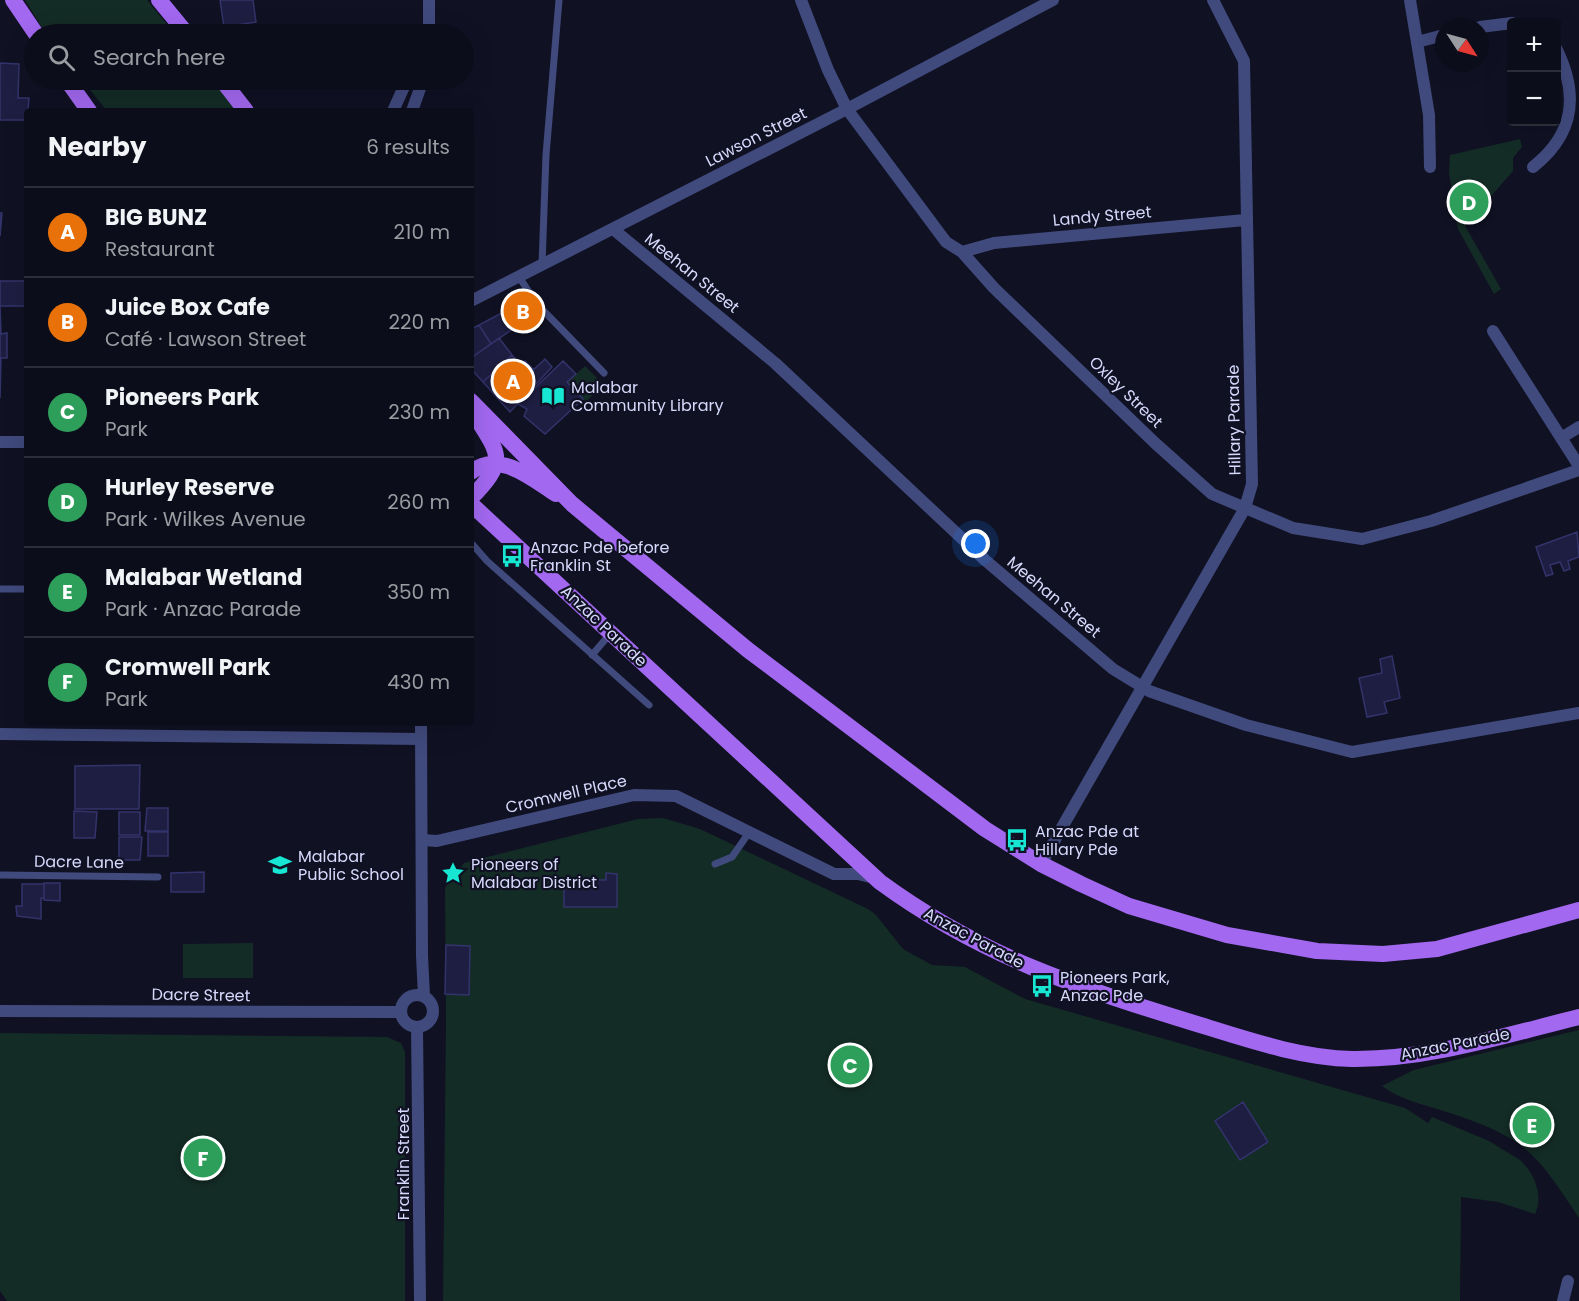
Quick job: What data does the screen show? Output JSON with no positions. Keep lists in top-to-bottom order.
{
  "streets": {
    "main road": ["Anzac Parade"],
    "street": [
      "Lawson Street",
      "Landy Street",
      "Meehan Street",
      "Oxley Street",
      "Hillary Parade",
      "Cromwell Place",
      "Dacre Street",
      "Franklin Street"
    ],
    "lane": ["Dacre Lane"]
  },
  "crossings": [
    ["Lawson Street", "Meehan Street"],
    ["Lawson Street", "Oxley Street"],
    ["Landy Street", "Oxley Street"],
    ["Landy Street", "Hillary Parade"],
    ["Meehan Street", "Hillary Parade"],
    ["Oxley Street", "Hillary Parade"],
    ["Anzac Parade", "Cromwell Place"],
    ["Dacre Street", "Franklin Street"]
  ],
  "places": {
    "library": ["Malabar Community Library"],
    "bus stop": ["Anzac Pde before Franklin St", "Anzac Pde at Hillary Pde", "Pioneers Park, Anzac Pde"],
    "school or university": ["Malabar Public School"],
    "place": ["Pioneers of Malabar District"]
  },
  "north": "bottom right",
  "page": {
    "map_buttons": ["+", "−"],
    "search": "Search here",
    "heading": ["Nearby", "6 results"],
    "pins": [
      "D",
      "B",
      "A",
      "C",
      "E",
      "F"
    ],
    "list": [
      {
        "mark": "A",
        "name": "BIG BUNZ",
        "note": "Restaurant",
        "value": "210 m"
      },
      {
        "mark": "B",
        "name": "Juice Box Cafe",
        "note": "Café · Lawson Street",
        "value": "220 m"
      },
      {
        "mark": "C",
        "name": "Pioneers Park",
        "note": "Park",
        "value": "230 m"
      },
      {
        "mark": "D",
        "name": "Hurley Reserve",
        "note": "Park · Wilkes Avenue",
        "value": "260 m"
      },
      {
        "mark": "E",
        "name": "Malabar Wetland",
        "note": "Park · Anzac Parade",
        "value": "350 m"
      },
      {
        "mark": "F",
        "name": "Cromwell Park",
        "note": "Park",
        "value": "430 m"
      }
    ]
  }
}
